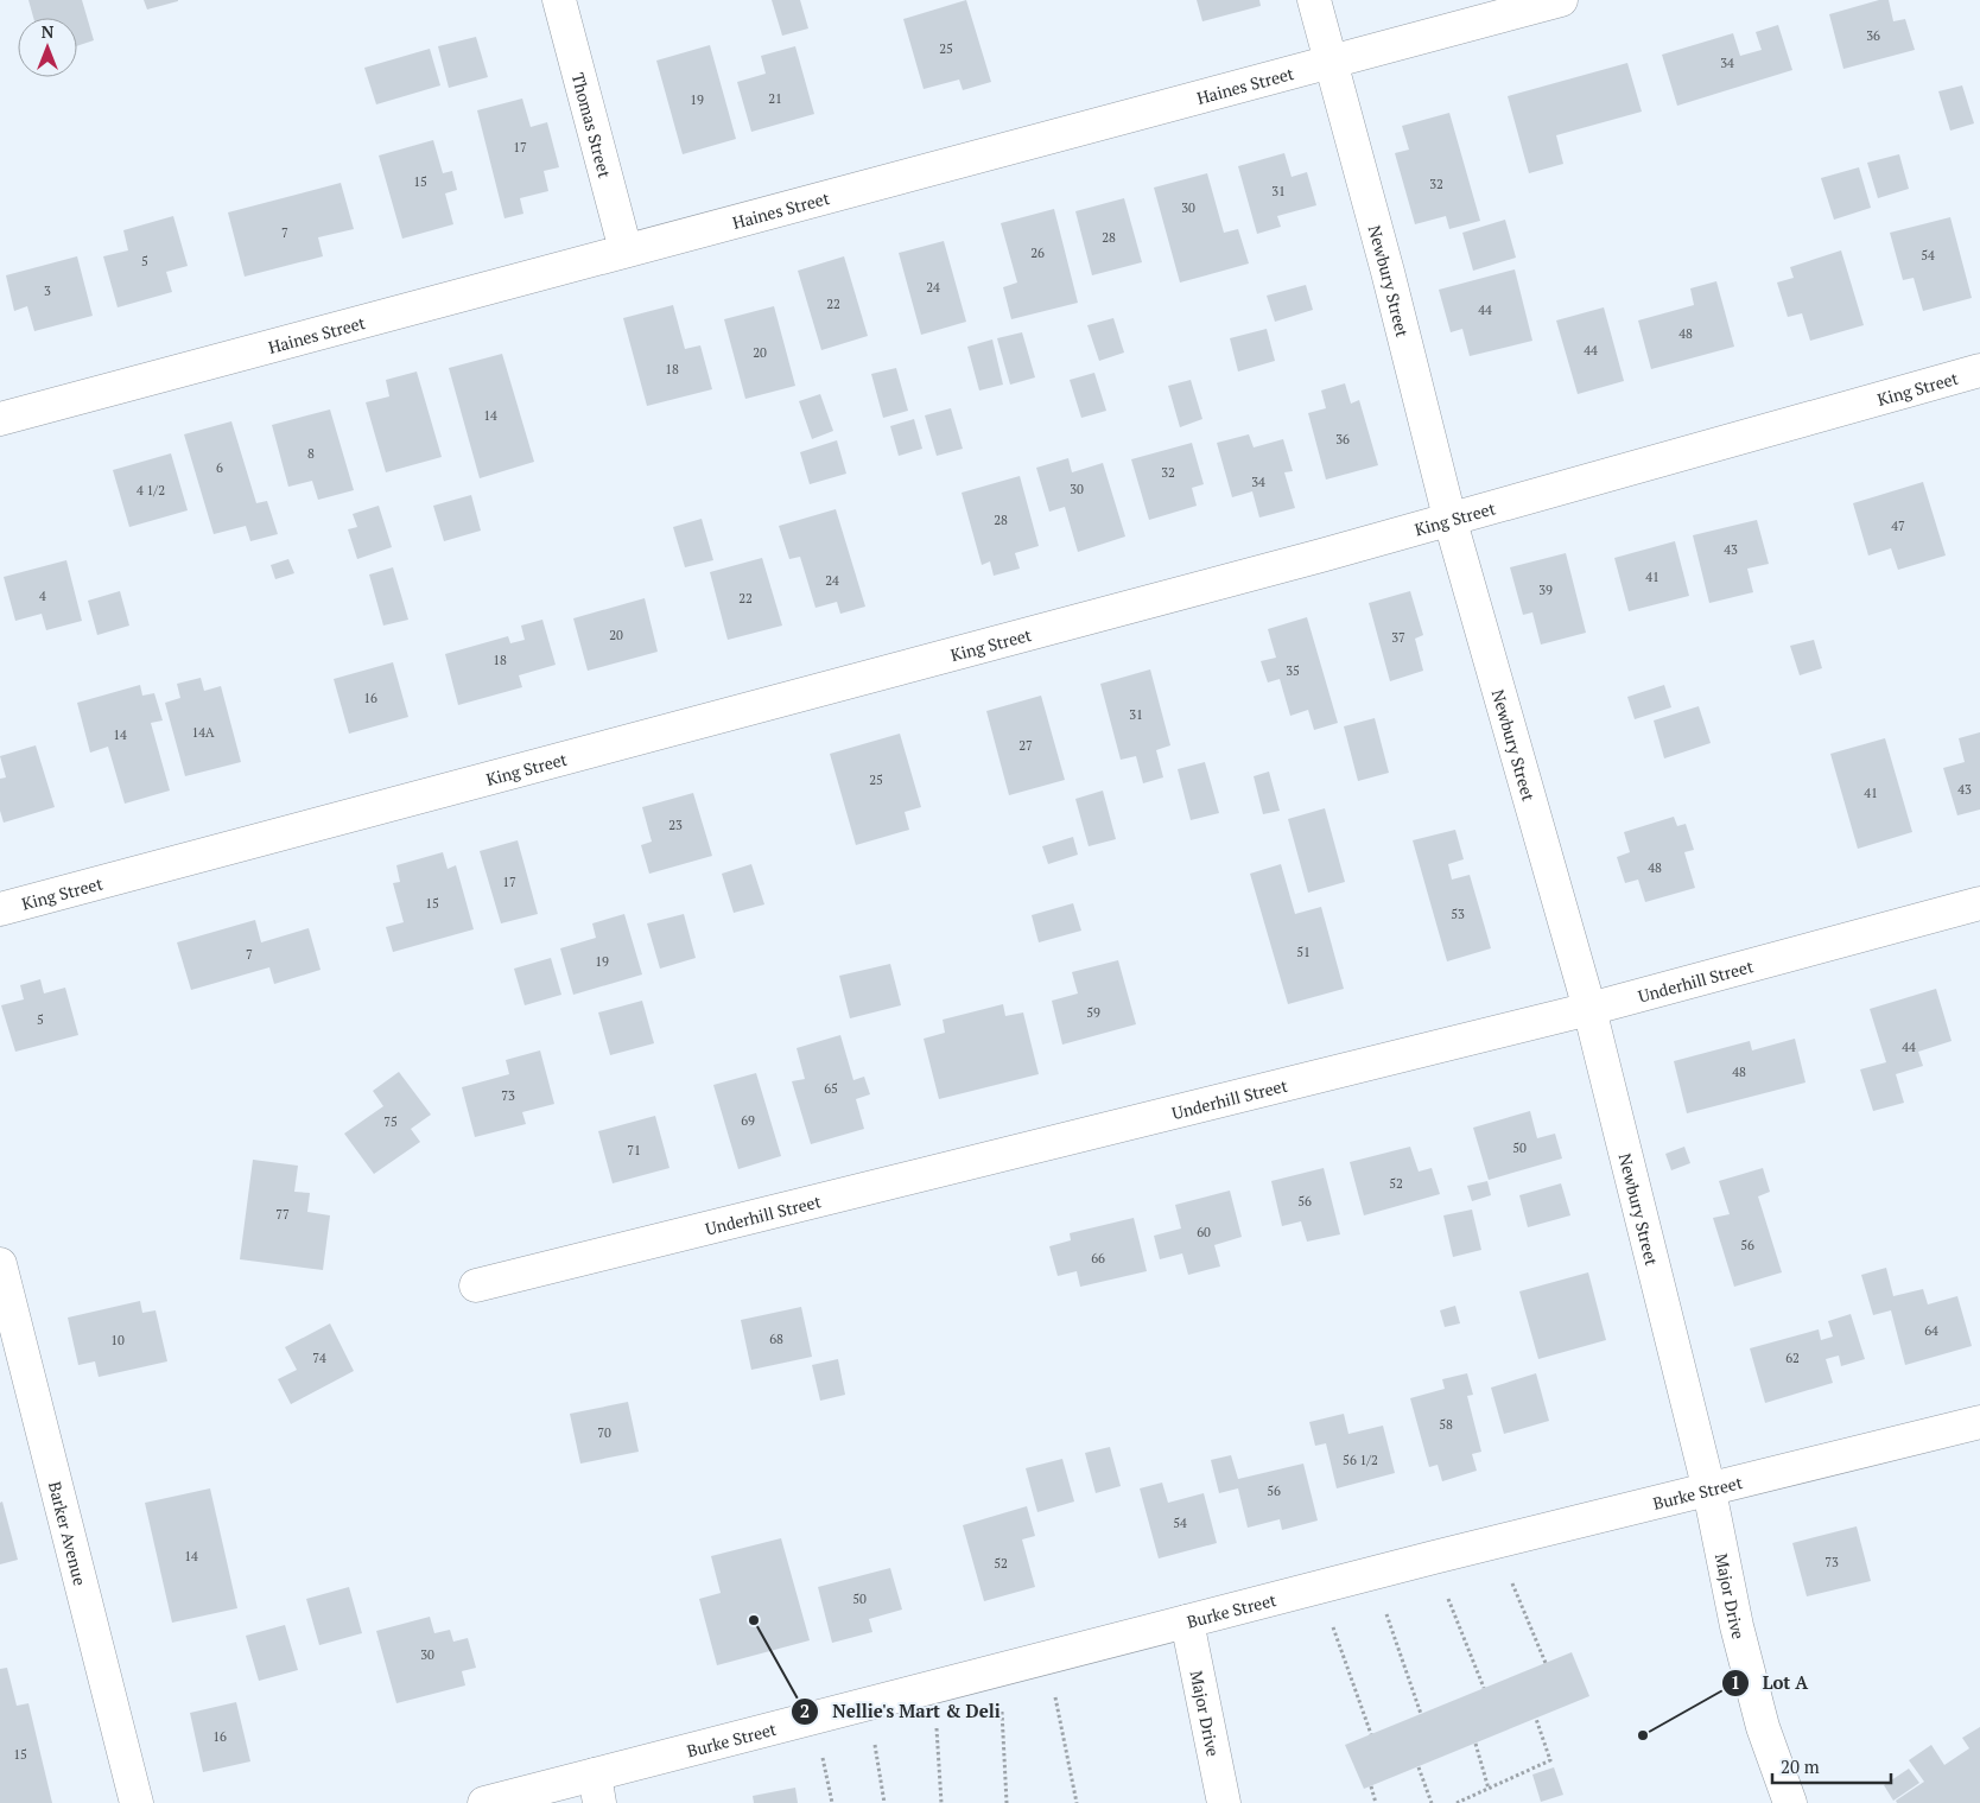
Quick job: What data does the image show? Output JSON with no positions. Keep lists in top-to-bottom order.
{
  "streets": {
    "street": [
      "Haines Street",
      "Thomas Street",
      "Newbury Street",
      "King Street",
      "Underhill Street",
      "Burke Street",
      "Barker Avenue",
      "Major Drive"
    ]
  },
  "crossings": [
    ["Haines Street", "Thomas Street"],
    ["Haines Street", "Newbury Street"],
    ["Newbury Street", "King Street"],
    ["Newbury Street", "Underhill Street"],
    ["Newbury Street", "Burke Street"],
    ["Newbury Street", "Major Drive"],
    ["Burke Street", "Major Drive"]
  ],
  "places": ["Nellie's Mart & Deli", "Lot A"],
  "house_numbers": [
    "36",
    "25",
    "34",
    "21",
    "19",
    "17",
    "15",
    "32",
    "31",
    "30",
    "7",
    "28",
    "26",
    "54",
    "5",
    "24",
    "3",
    "22",
    "44",
    "48",
    "44",
    "20",
    "18",
    "14",
    "36",
    "8",
    "6",
    "32",
    "34",
    "30",
    "4 1/2",
    "28",
    "47",
    "43",
    "41",
    "24",
    "39",
    "4",
    "22",
    "20",
    "37",
    "18",
    "35",
    "16",
    "31",
    "14A",
    "14",
    "27",
    "25",
    "43",
    "41",
    "23",
    "48",
    "17",
    "15",
    "53",
    "51",
    "7",
    "19",
    "59",
    "5",
    "44",
    "48",
    "65",
    "73",
    "69",
    "75",
    "50",
    "71",
    "52",
    "56",
    "77",
    "60",
    "56",
    "66",
    "64",
    "68",
    "10",
    "74",
    "62",
    "58",
    "70",
    "56 1/2",
    "56",
    "54",
    "14",
    "73",
    "52",
    "50",
    "30",
    "16",
    "15"
  ],
  "scale_bar": "20 m",
  "north": "top"
}
